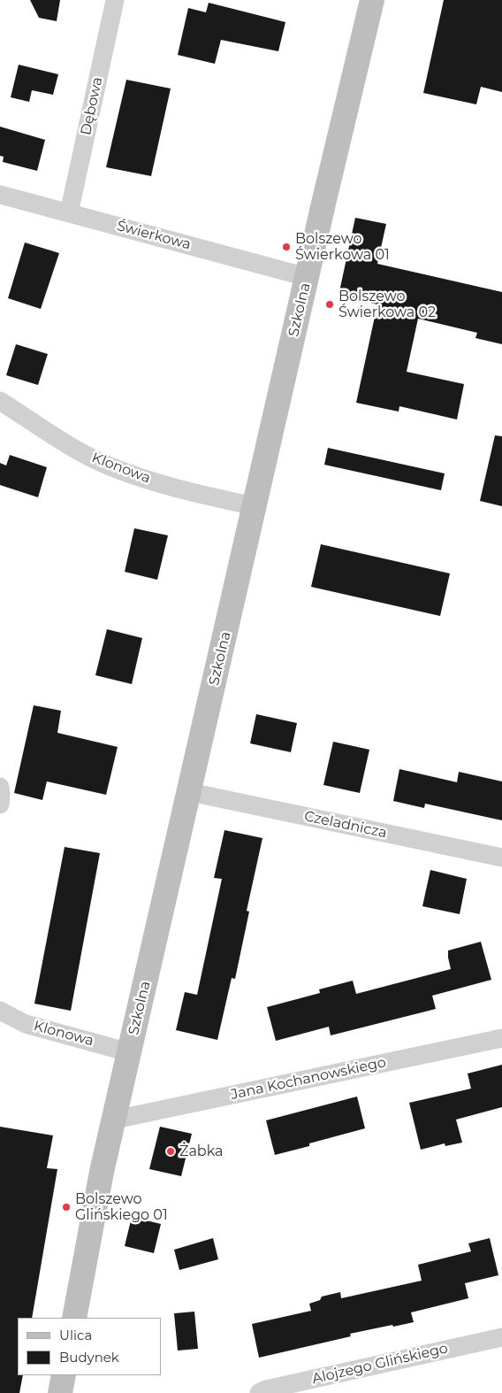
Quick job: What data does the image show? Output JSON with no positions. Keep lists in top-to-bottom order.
{
  "streets": {
    "street": [
      "Dębowa",
      "Świerkowa",
      "Szkolna",
      "Klonowa",
      "Czeladnicza",
      "Jana Kochanowskiego",
      "Alojzego Glińskiego"
    ]
  },
  "crossings": [
    ["Dębowa", "Świerkowa"],
    ["Świerkowa", "Szkolna"],
    ["Szkolna", "Klonowa"],
    ["Szkolna", "Czeladnicza"],
    ["Szkolna", "Jana Kochanowskiego"]
  ],
  "places": [
    "Bolszewo Świerkowa 01",
    "Bolszewo Świerkowa 02",
    "Żabka",
    "Bolszewo Glińskiego 01"
  ],
  "legend": ["Ulica", "Budynek"]
}
